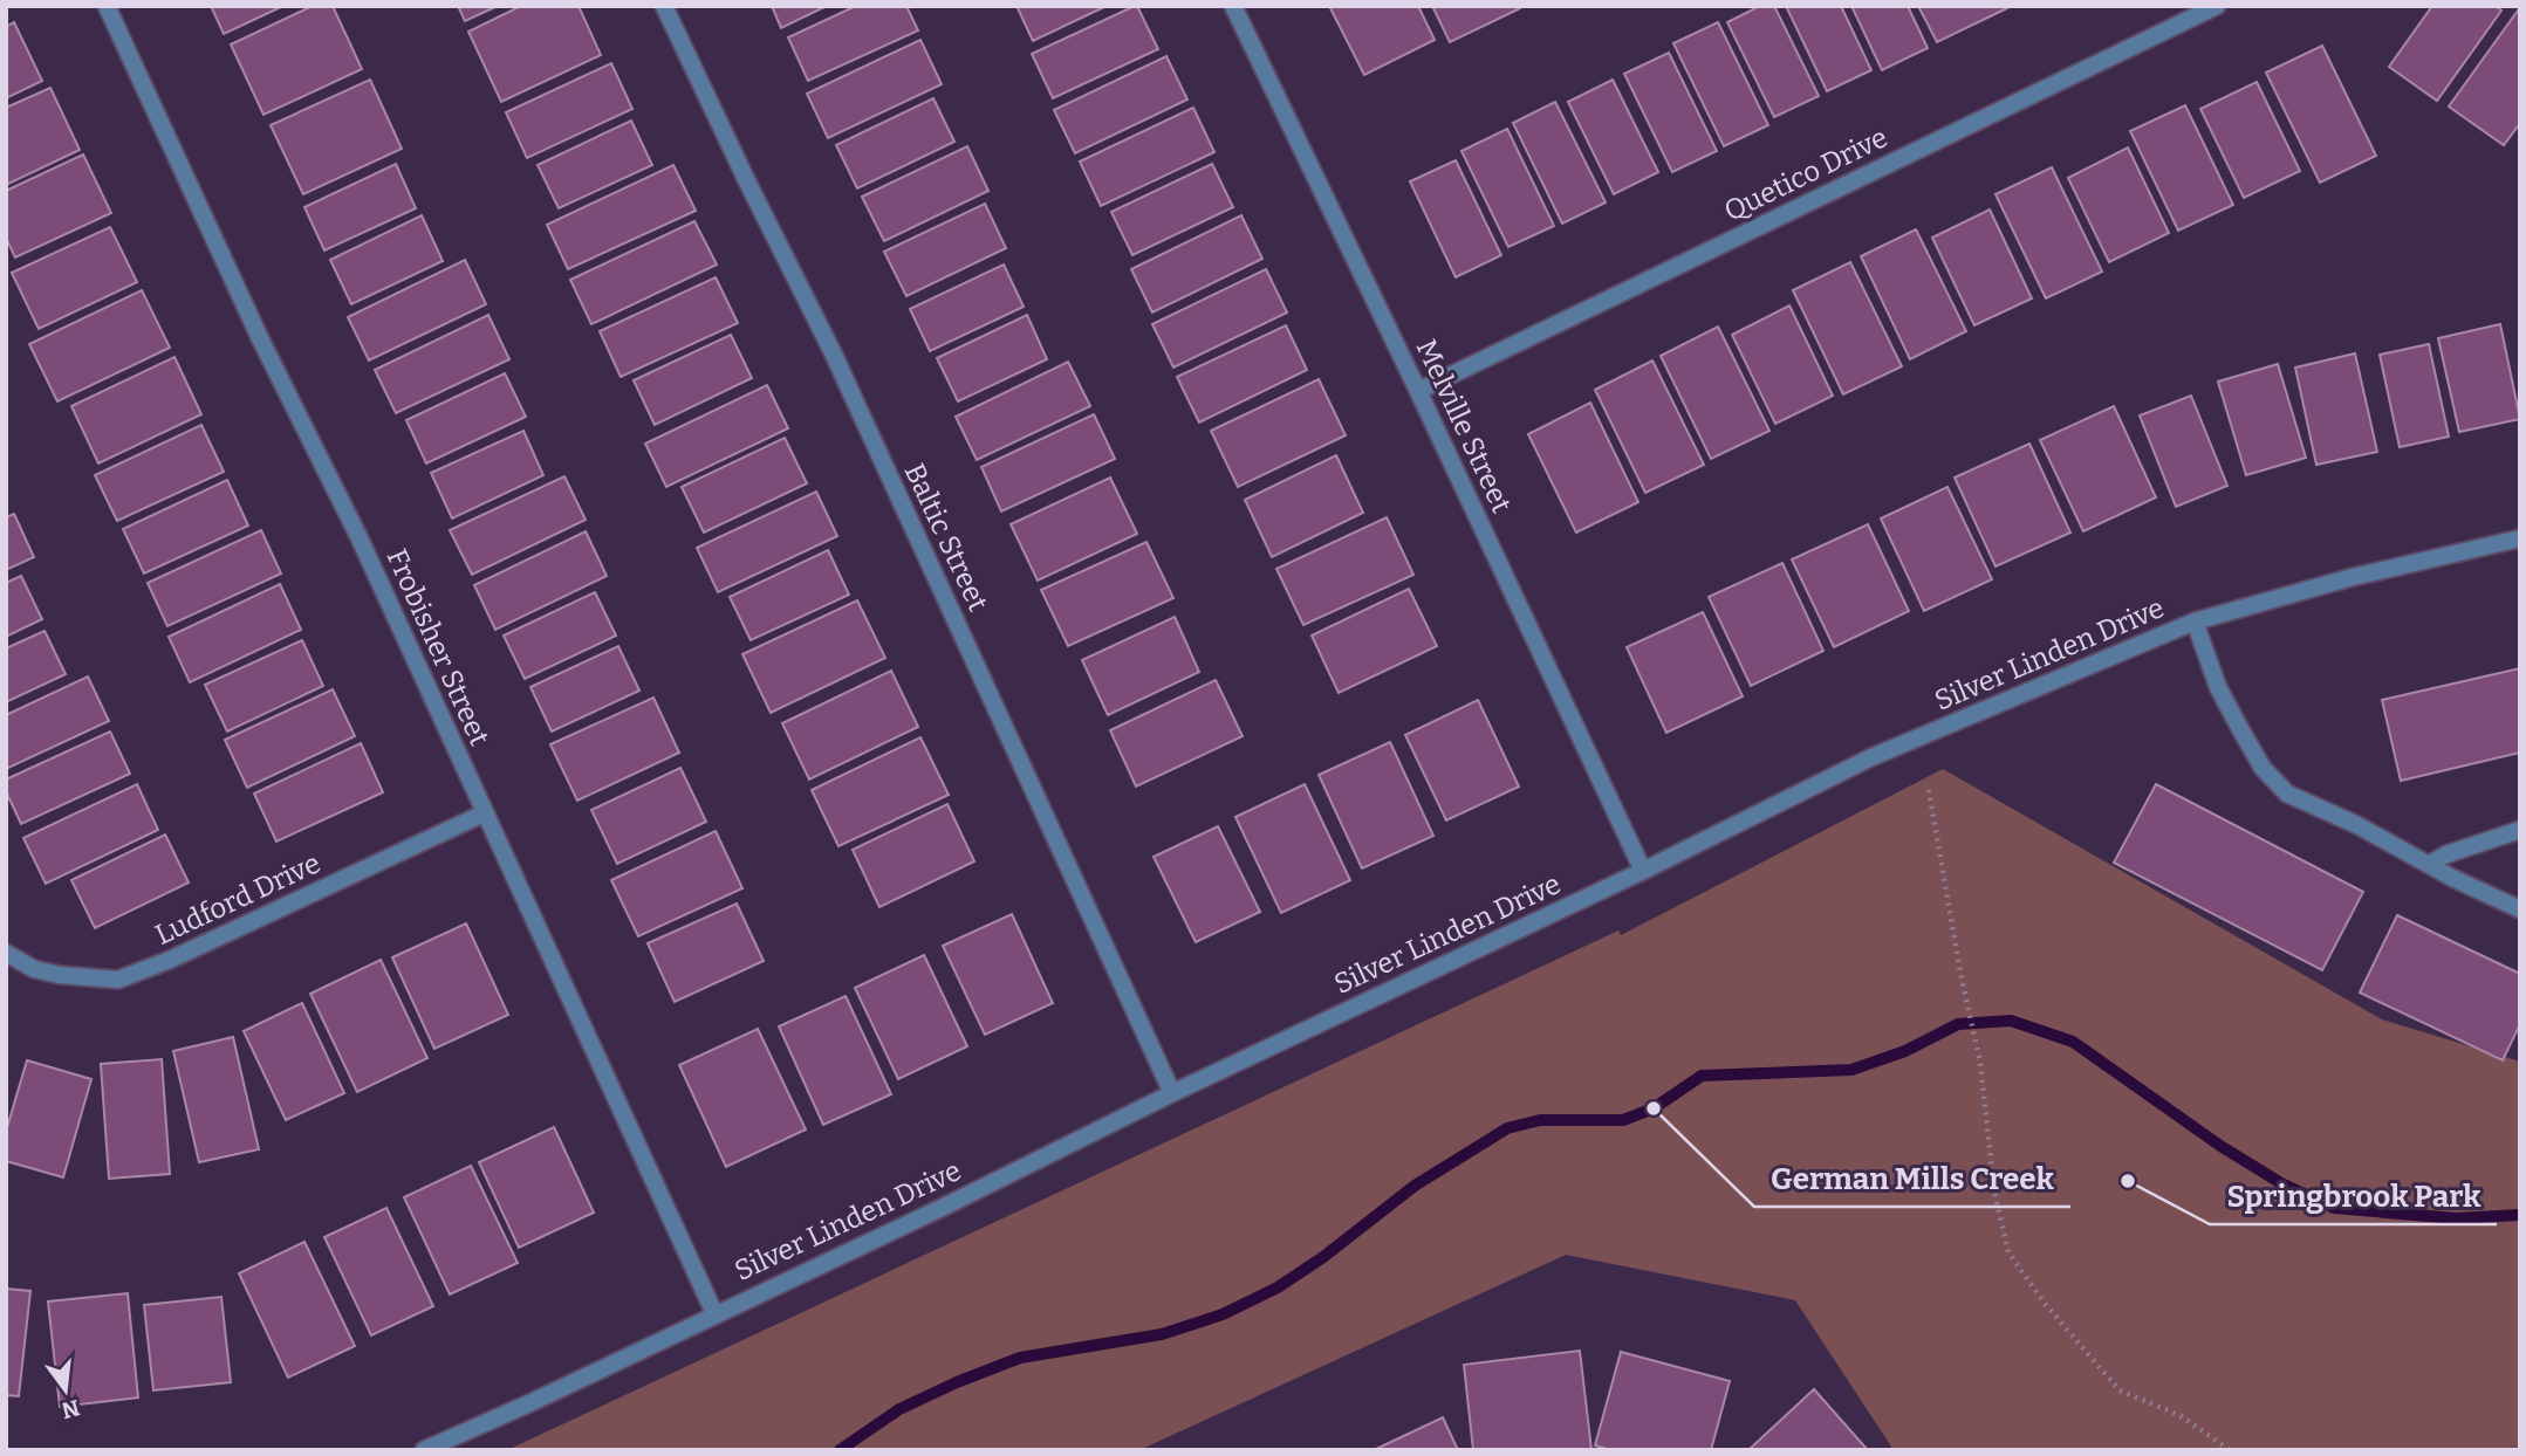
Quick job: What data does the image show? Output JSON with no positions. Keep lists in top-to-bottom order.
{
  "streets": {
    "street": [
      "Quetico Drive",
      "Melville Street",
      "Baltic Street",
      "Frobisher Street",
      "Silver Linden Drive",
      "Ludford Drive"
    ]
  },
  "crossings": [
    ["Quetico Drive", "Melville Street"],
    ["Melville Street", "Silver Linden Drive"],
    ["Baltic Street", "Silver Linden Drive"],
    ["Frobisher Street", "Silver Linden Drive"],
    ["Frobisher Street", "Ludford Drive"]
  ],
  "places": ["German Mills Creek", "Springbrook Park"],
  "north": "bottom"
}
